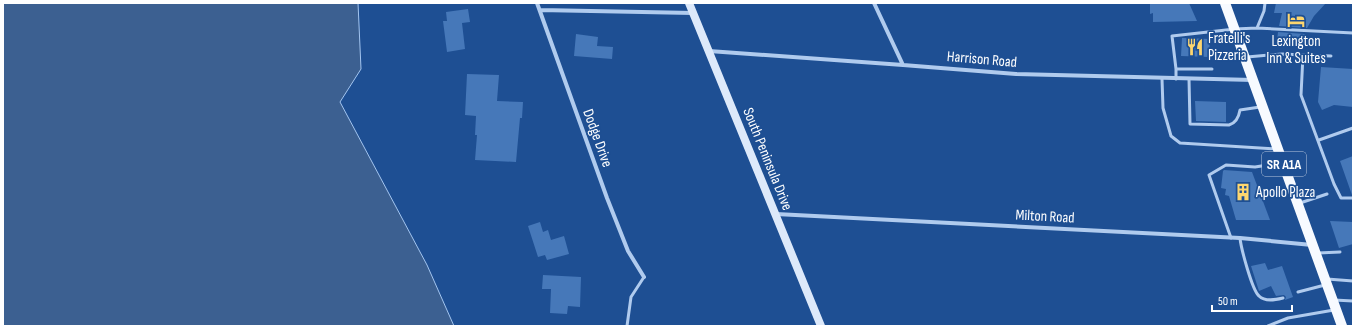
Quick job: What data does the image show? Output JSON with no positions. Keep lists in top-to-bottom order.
{
  "streets": {
    "main road": ["South Peninsula Drive", "SR A1A"],
    "street": ["Harrison Road", "Dodge Drive", "Milton Road"]
  },
  "crossings": [
    ["Harrison Road", "South Peninsula Drive"],
    ["Harrison Road", "SR A1A"],
    ["South Peninsula Drive", "Milton Road"],
    ["SR A1A", "Milton Road"]
  ],
  "places": {
    "hotel": ["Lexington Inn & Suites"],
    "restaurant": ["Fratelli's Pizzeria"],
    "building": ["Apollo Plaza"]
  },
  "scale_bar": "50 m"
}
